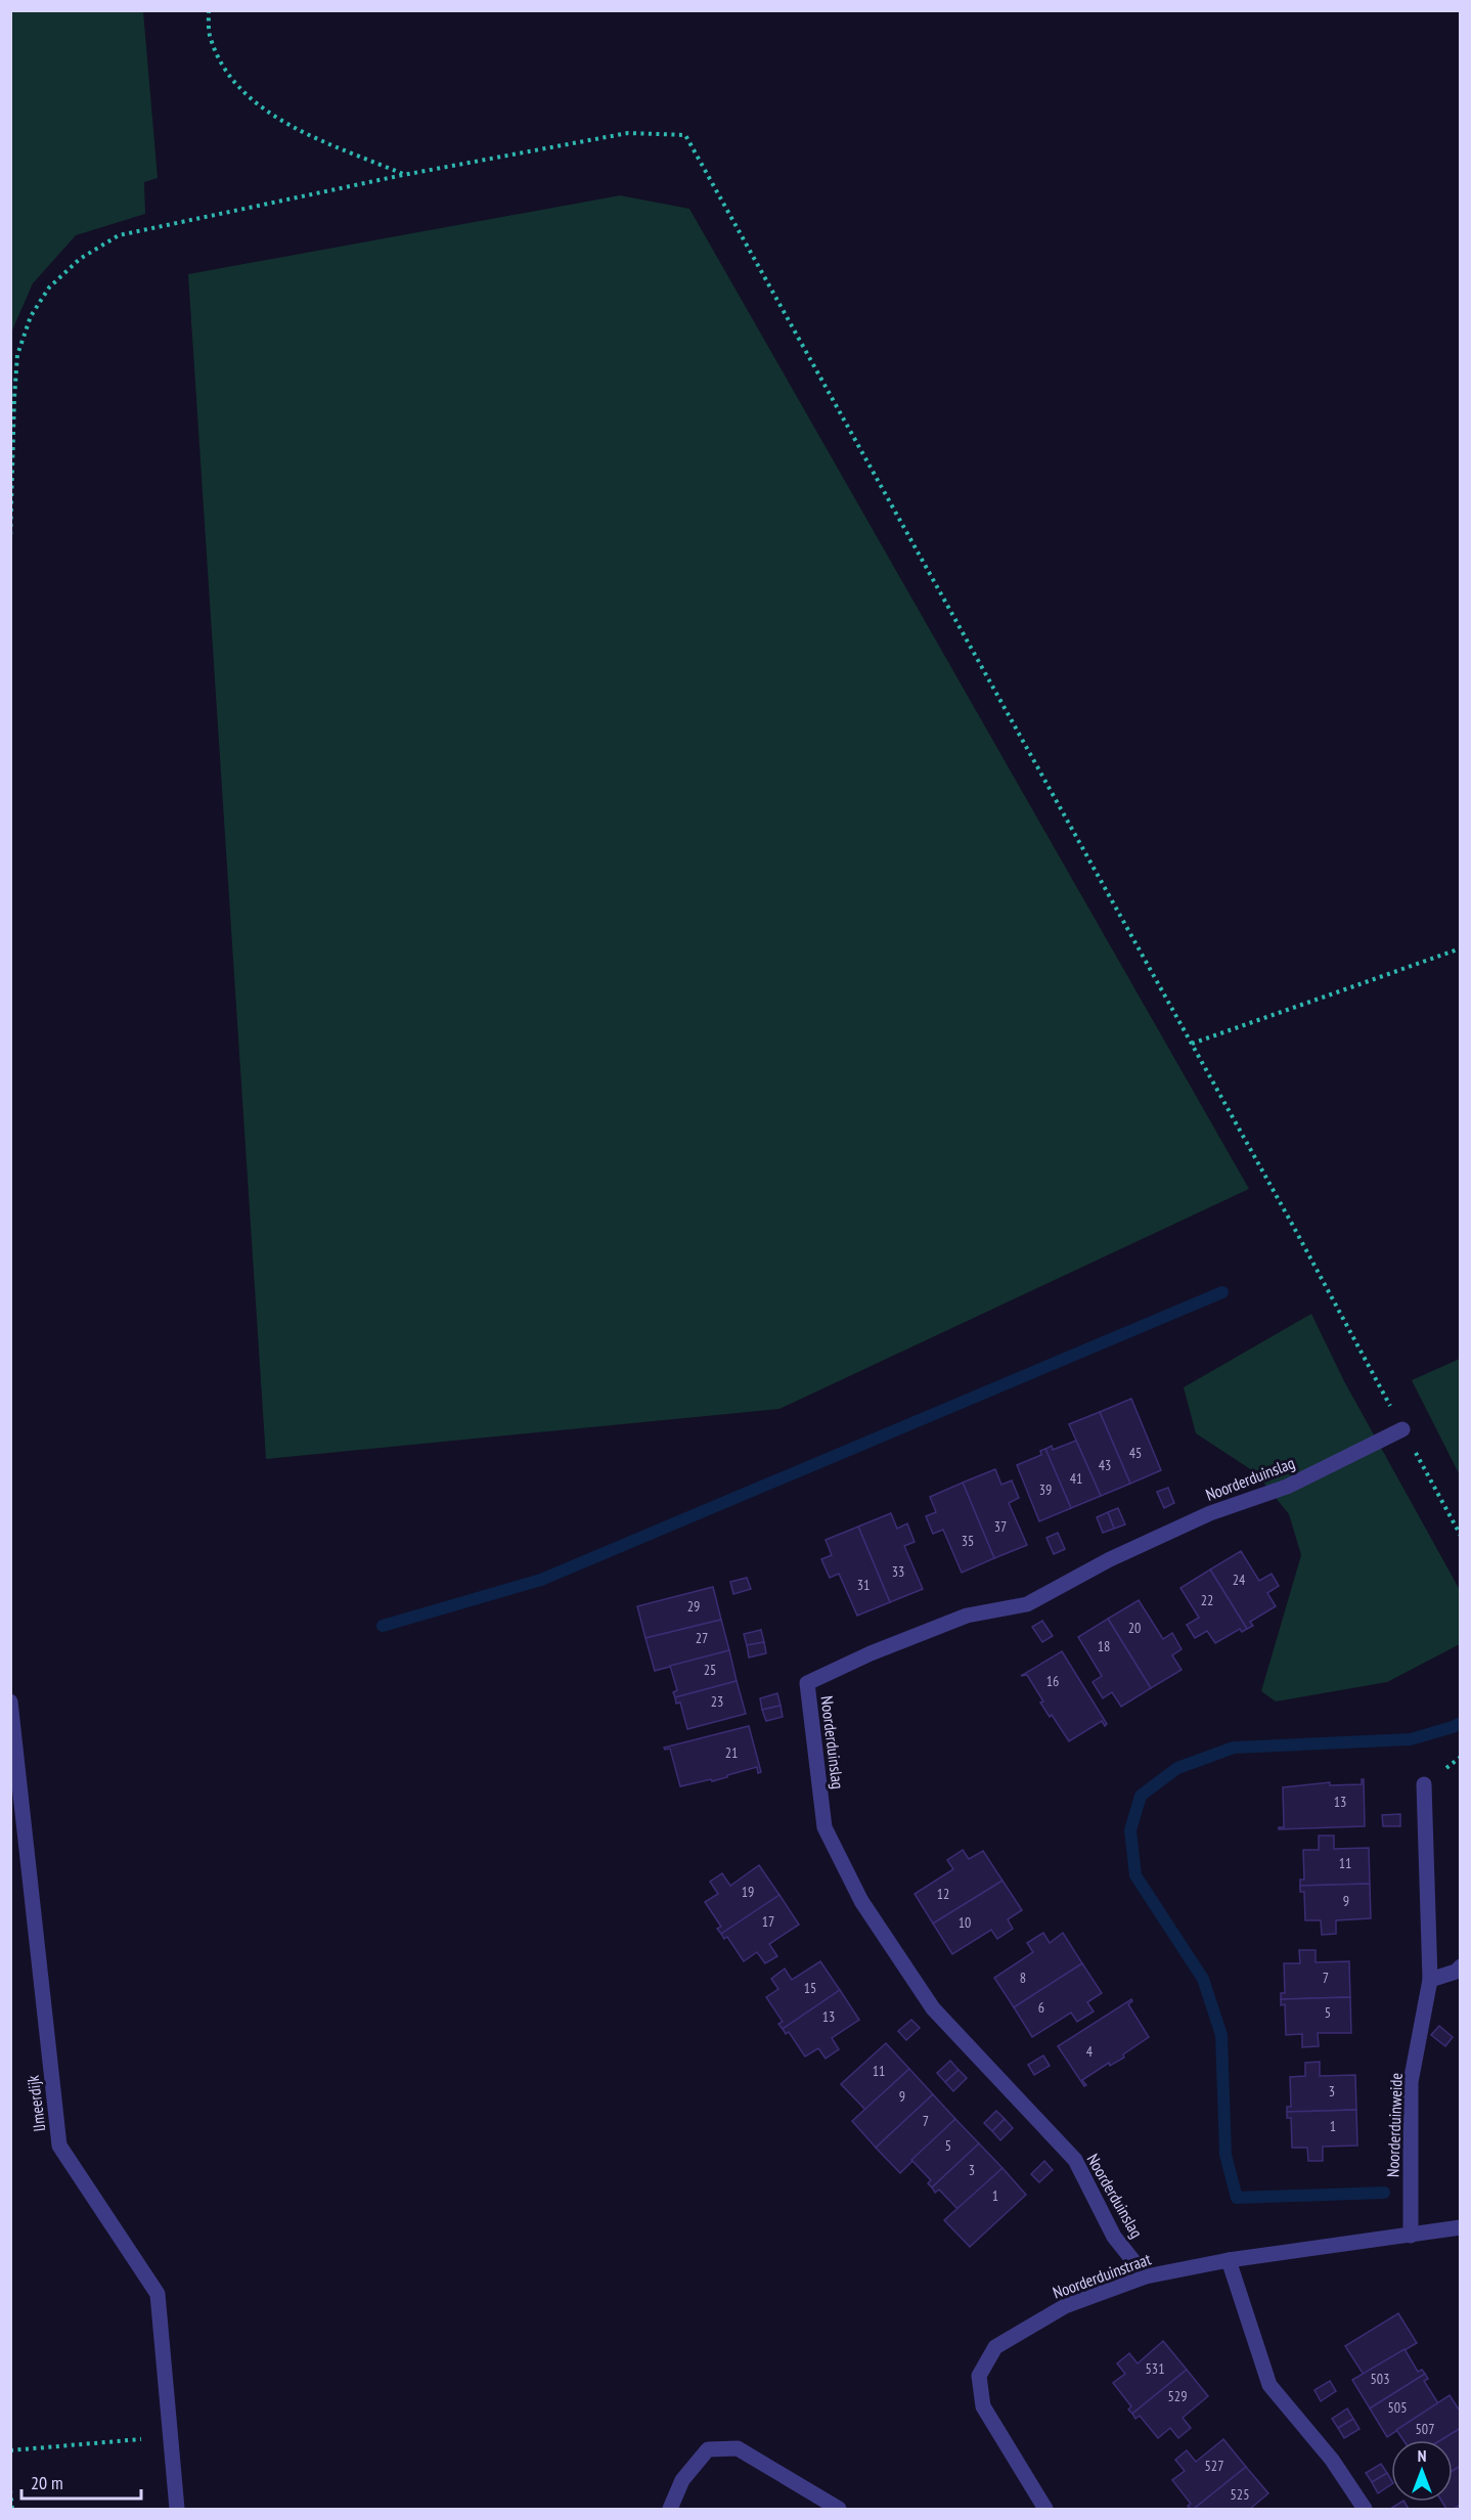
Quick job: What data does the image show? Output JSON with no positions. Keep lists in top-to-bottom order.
{
  "streets": {
    "street": [
      "Noorderduinslag",
      "IJmeerdijk",
      "Noorderduinweide",
      "Noorderduinstraat"
    ]
  },
  "crossings": [
    ["Noorderduinslag", "Noorderduinstraat"],
    ["Noorderduinweide", "Noorderduinstraat"]
  ],
  "house_numbers": [
    "45",
    "43",
    "41",
    "39",
    "37",
    "35",
    "33",
    "24",
    "31",
    "22",
    "29",
    "20",
    "27",
    "18",
    "25",
    "16",
    "23",
    "21",
    "13",
    "11",
    "19",
    "12",
    "9",
    "17",
    "10",
    "8",
    "7",
    "15",
    "6",
    "5",
    "13",
    "4",
    "11",
    "3",
    "9",
    "7",
    "1",
    "5",
    "3",
    "1",
    "531",
    "503",
    "529",
    "505",
    "507",
    "527",
    "525"
  ],
  "scale_bar": "20 m",
  "north": "top"
}
